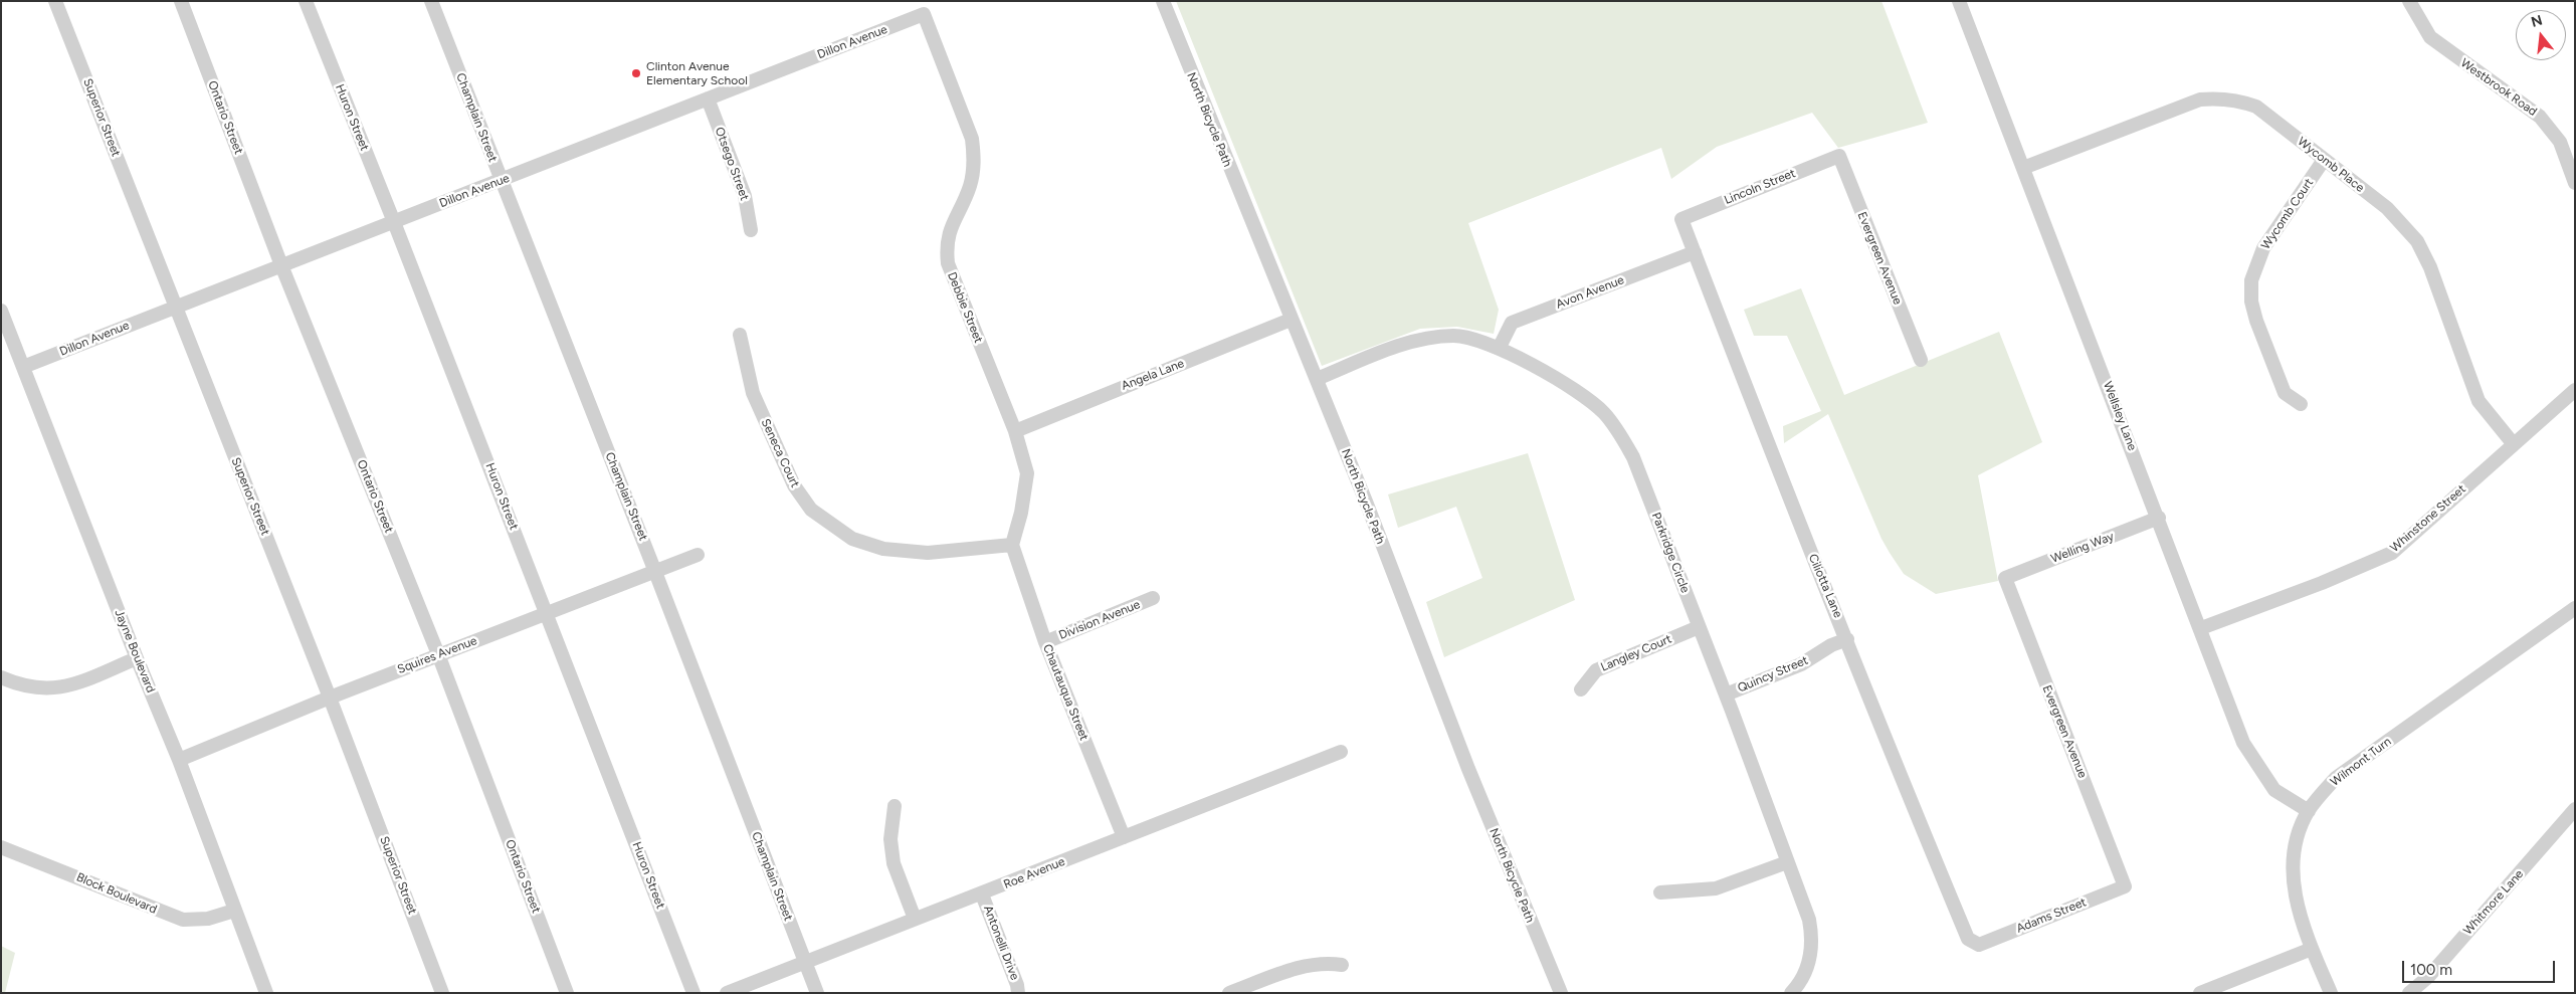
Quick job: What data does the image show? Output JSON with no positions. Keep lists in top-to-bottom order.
{
  "streets": {
    "street": [
      "Dillon Avenue",
      "Westbrook Road",
      "Superior Street",
      "Ontario Street",
      "Huron Street",
      "Champlain Street",
      "North Bicycle Path",
      "Otsego Street",
      "Wycomb Place",
      "Lincoln Street",
      "Wycomb Court",
      "Evergreen Avenue",
      "Avon Avenue",
      "Debbie Street",
      "Angela Lane",
      "Wellsley Lane",
      "Seneca Court",
      "Whinstone Street",
      "Welling Way",
      "Parkridge Circle",
      "Ciliotta Lane",
      "Division Avenue",
      "Jayne Boulevard",
      "Langley Court",
      "Squires Avenue",
      "Quincy Street",
      "Chautauqua Street",
      "Wilmont Turn",
      "Roe Avenue",
      "Block Boulevard",
      "Whitmore Lane",
      "Adams Street",
      "Antonelli Drive"
    ]
  },
  "crossings": [
    ["Dillon Avenue", "Superior Street"],
    ["Dillon Avenue", "Ontario Street"],
    ["Dillon Avenue", "Huron Street"],
    ["Dillon Avenue", "Champlain Street"],
    ["Dillon Avenue", "Otsego Street"],
    ["Dillon Avenue", "Debbie Street"],
    ["Dillon Avenue", "Jayne Boulevard"],
    ["Superior Street", "Squires Avenue"],
    ["Ontario Street", "Squires Avenue"],
    ["Huron Street", "Squires Avenue"],
    ["Champlain Street", "Squires Avenue"],
    ["Champlain Street", "Roe Avenue"],
    ["North Bicycle Path", "Angela Lane"],
    ["North Bicycle Path", "Parkridge Circle"],
    ["Wycomb Place", "Wycomb Court"],
    ["Wycomb Place", "Wellsley Lane"],
    ["Wycomb Place", "Whinstone Street"],
    ["Lincoln Street", "Evergreen Avenue"],
    ["Lincoln Street", "Ciliotta Lane"],
    ["Evergreen Avenue", "Welling Way"],
    ["Evergreen Avenue", "Adams Street"],
    ["Avon Avenue", "Parkridge Circle"],
    ["Avon Avenue", "Ciliotta Lane"],
    ["Debbie Street", "Angela Lane"],
    ["Debbie Street", "Seneca Court"],
    ["Debbie Street", "Chautauqua Street"],
    ["Wellsley Lane", "Whinstone Street"],
    ["Wellsley Lane", "Welling Way"],
    ["Wellsley Lane", "Wilmont Turn"],
    ["Seneca Court", "Chautauqua Street"],
    ["Parkridge Circle", "Langley Court"],
    ["Parkridge Circle", "Quincy Street"],
    ["Ciliotta Lane", "Quincy Street"],
    ["Ciliotta Lane", "Adams Street"],
    ["Division Avenue", "Chautauqua Street"],
    ["Jayne Boulevard", "Squires Avenue"],
    ["Jayne Boulevard", "Block Boulevard"],
    ["Chautauqua Street", "Roe Avenue"],
    ["Roe Avenue", "Antonelli Drive"]
  ],
  "places": ["Clinton Avenue Elementary School"],
  "scale_bar": "100 m",
  "north": "top"
}
